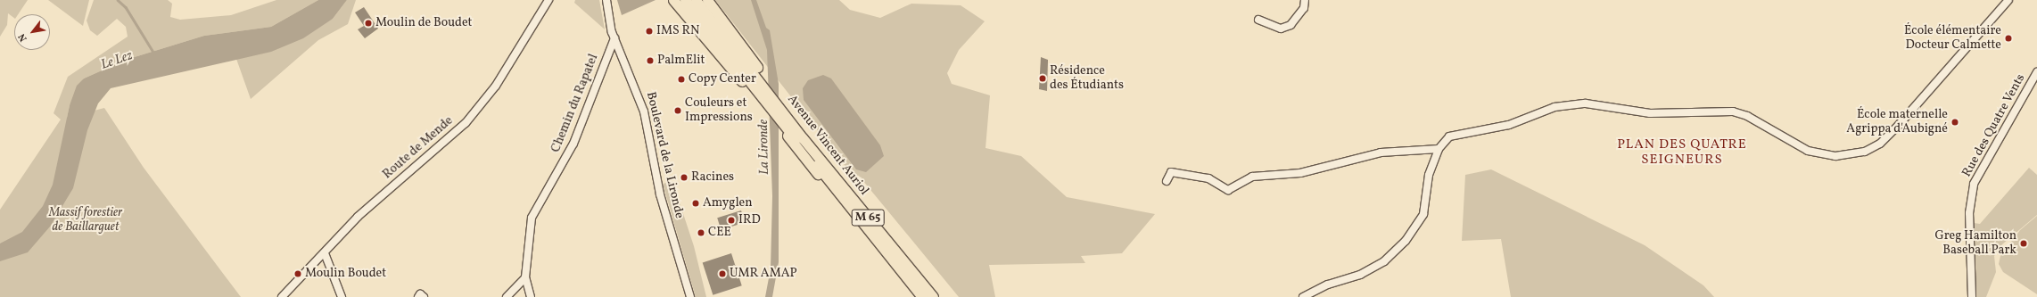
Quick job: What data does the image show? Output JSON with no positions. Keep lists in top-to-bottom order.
{
  "streets": {
    "main road": ["Avenue Vincent Auriol", "M 65"],
    "street": [
      "Chemin du Rapatel",
      "Rue des Quatre Vents",
      "Route de Mende",
      "Boulevard de la Lironde"
    ]
  },
  "crossings": [
    ["Chemin du Rapatel", "Boulevard de la Lironde"],
    ["Avenue Vincent Auriol", "M 65"]
  ],
  "districts": ["PLAN DES QUATRE SEIGNEURS"],
  "water": ["Le Lez", "La Lironde"],
  "parks": ["Massif forestier de Baillarguet"],
  "places": [
    "Moulin de Boudet",
    "IMS RN",
    "École élémentaire Docteur Calmette",
    "PalmElit",
    "Résidence des Étudiants",
    "Copy Center",
    "Couleurs et Impressions",
    "École maternelle Agrippa d'Aubigné",
    "Racines",
    "Amyglen",
    "IRD",
    "CEE",
    "Greg Hamilton Baseball Park",
    "Moulin Boudet",
    "UMR AMAP"
  ],
  "north": "bottom left"
}
